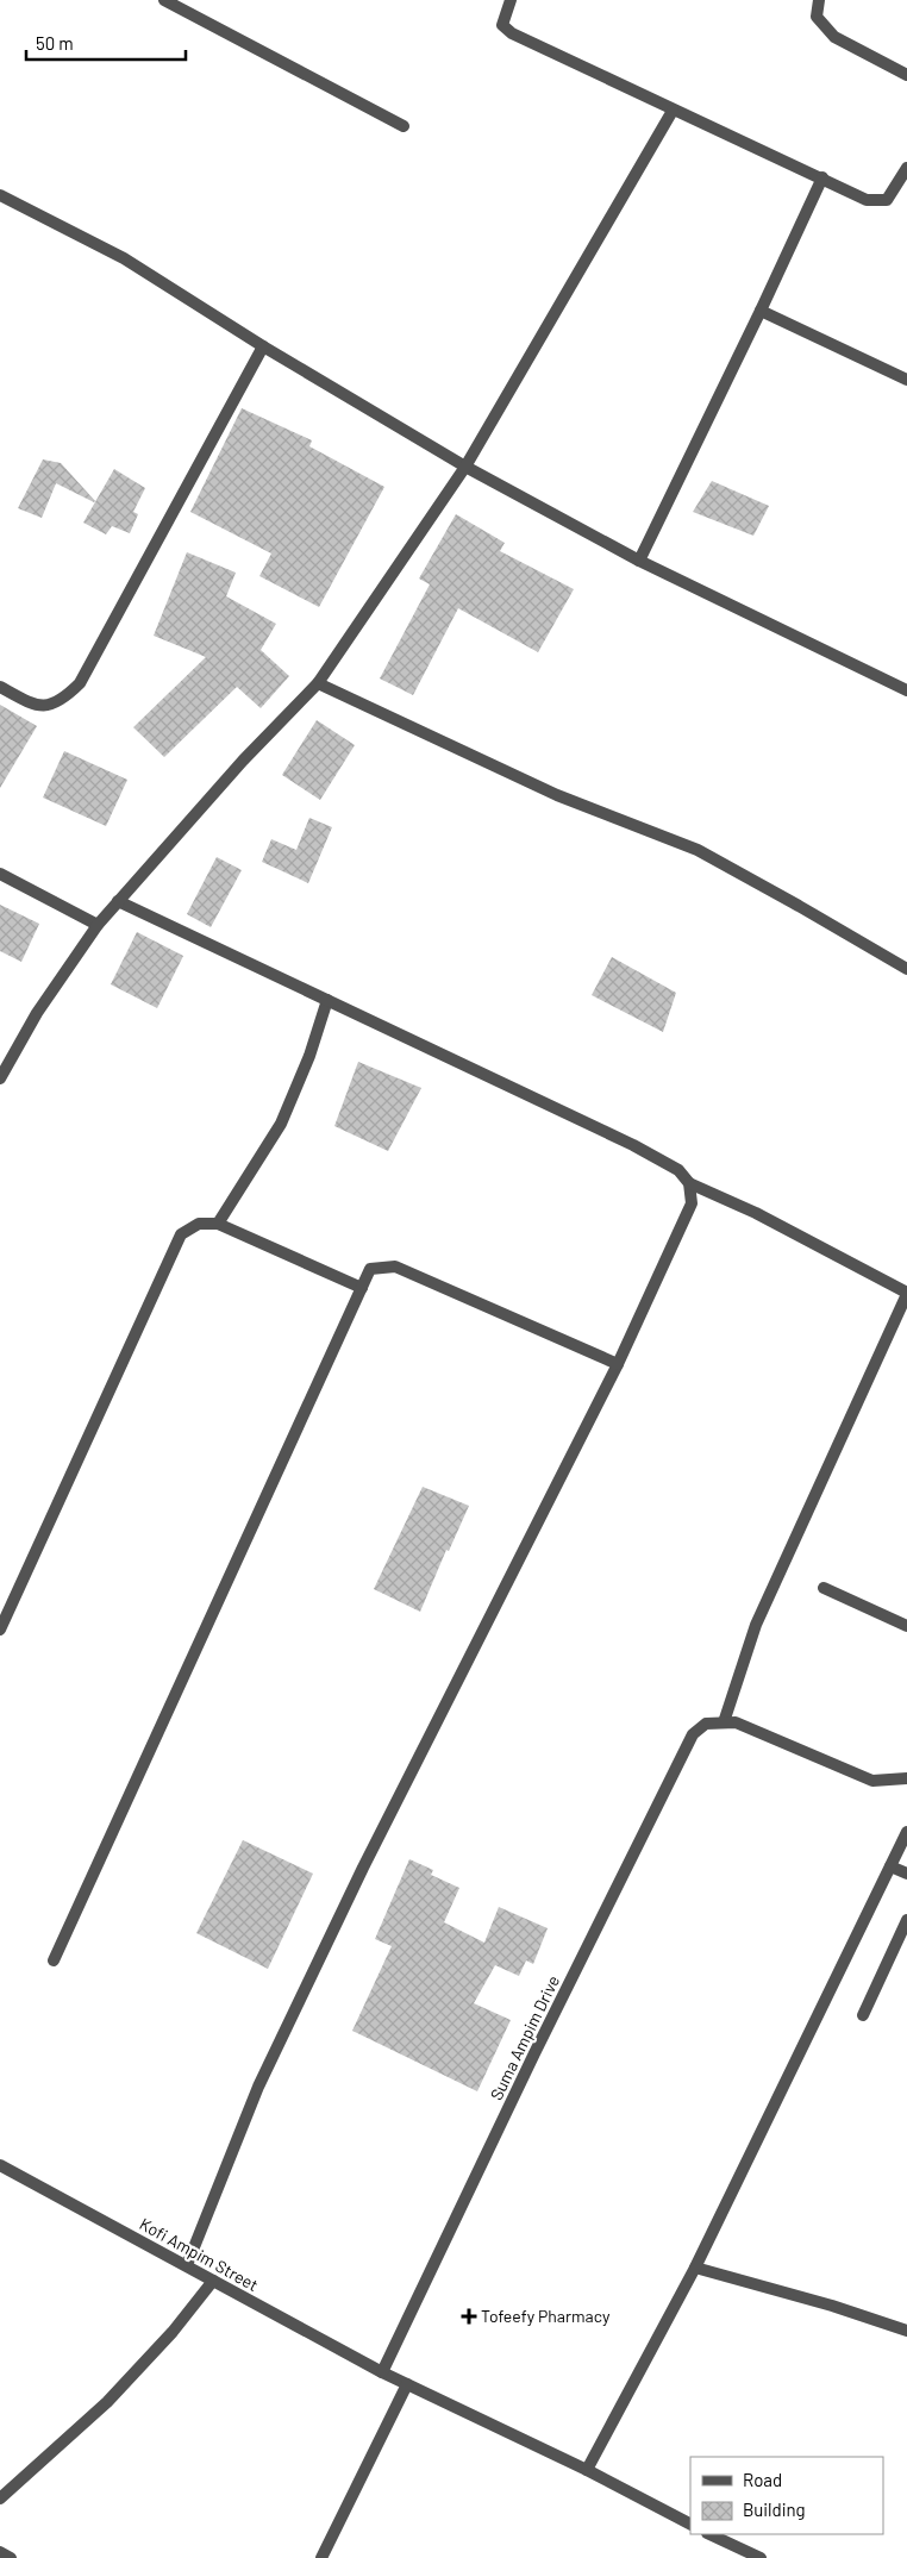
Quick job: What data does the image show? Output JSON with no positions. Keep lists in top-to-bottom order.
{
  "streets": {
    "street": ["Suma Ampim Drive", "Kofi Ampim Street"]
  },
  "crossings": [
    ["Suma Ampim Drive", "Kofi Ampim Street"]
  ],
  "places": {
    "health": ["Tofeefy Pharmacy"]
  },
  "legend": ["Road", "Building"],
  "scale_bar": "50 m"
}
